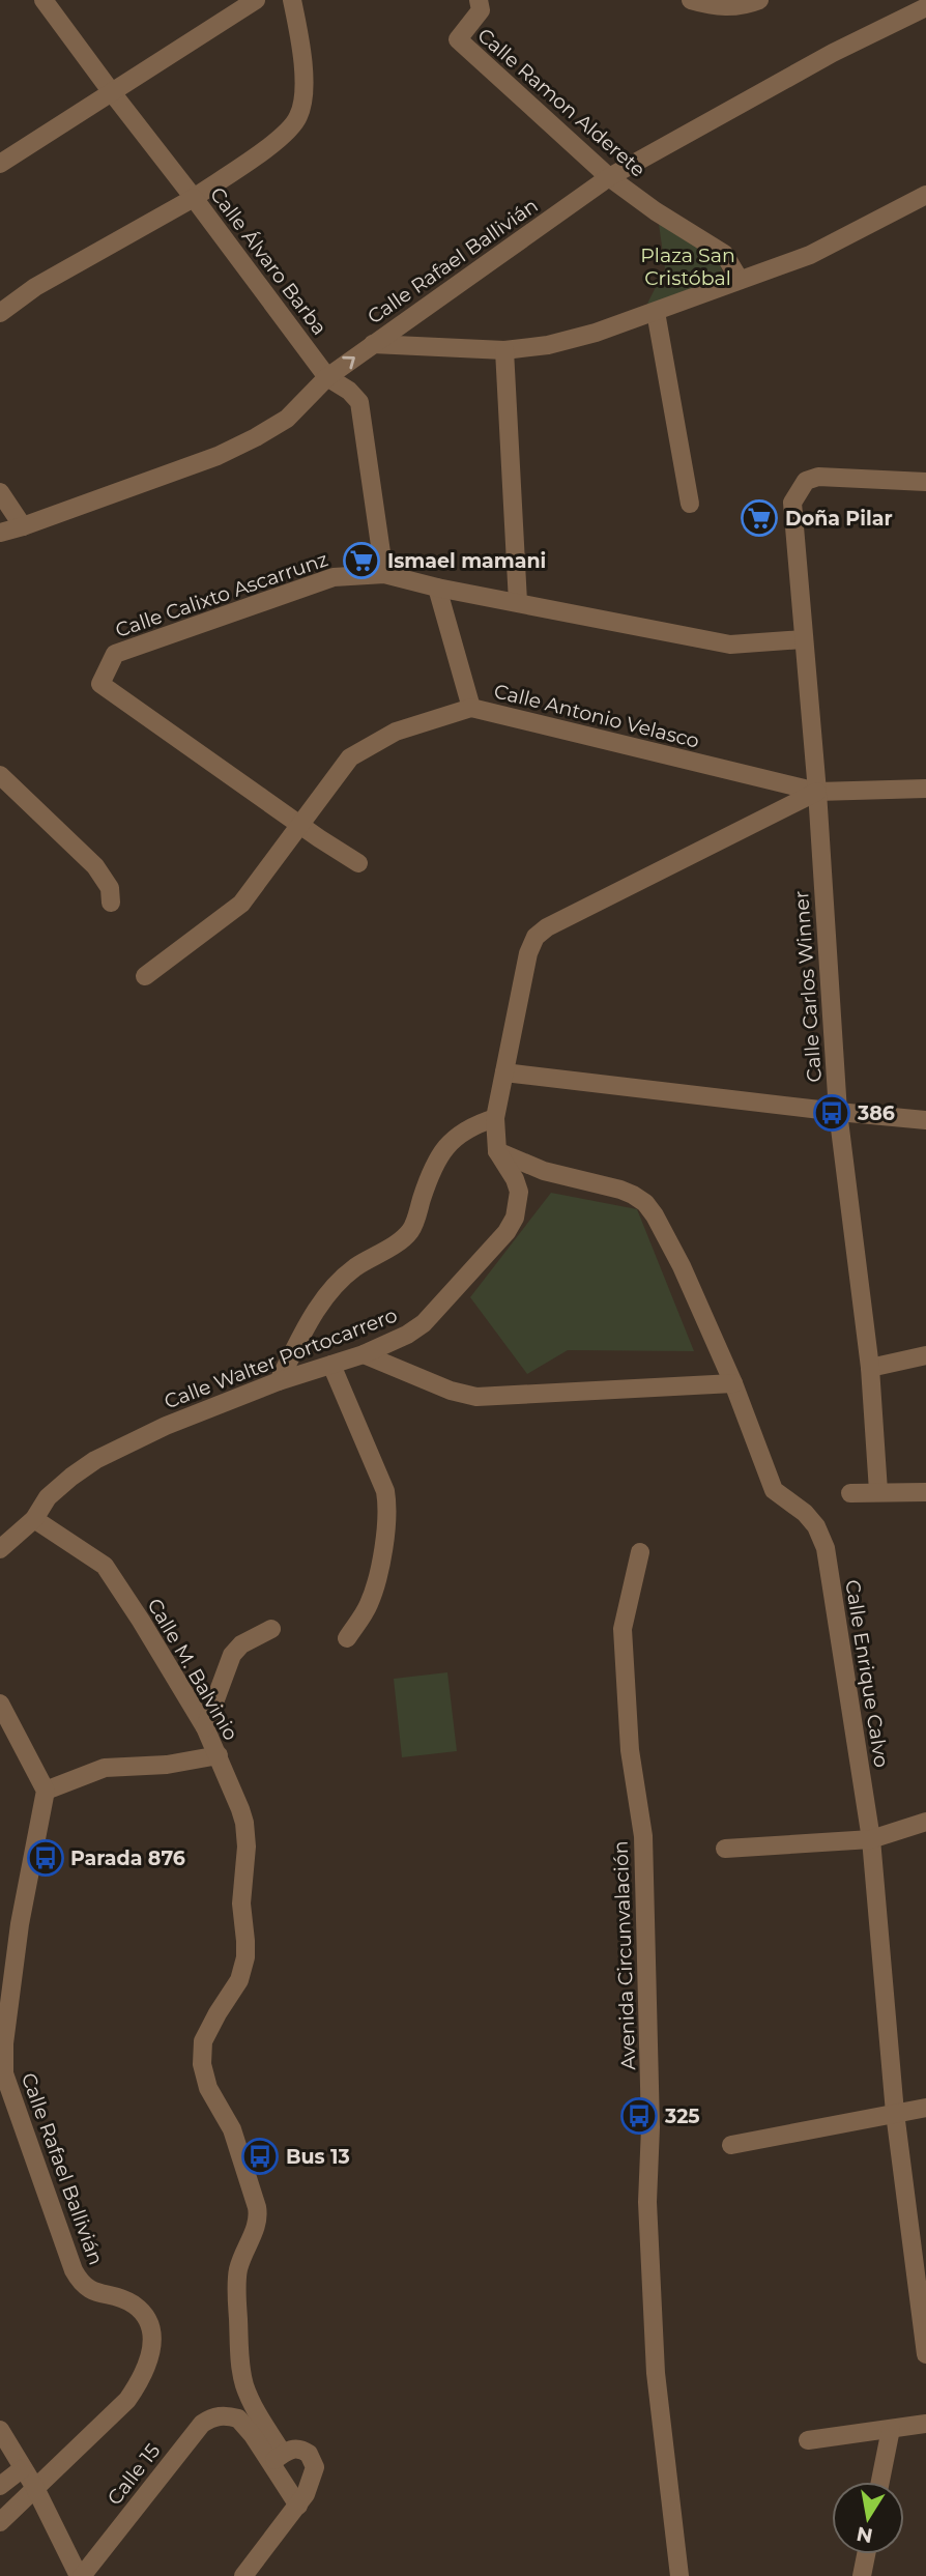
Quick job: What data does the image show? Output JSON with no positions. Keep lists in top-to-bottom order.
{
  "streets": {
    "street": [
      "Calle Ramon Alderete",
      "Calle Álvaro Barba",
      "Calle Rafael Ballivián",
      "Calle Calixto Ascarrunz",
      "Calle Antonio Velasco",
      "Calle Carlos Winner",
      "Calle Walter Portocarrero",
      "Calle M. Balvinio",
      "Calle Enrique Calvo",
      "Avenida Circunvalación",
      "Calle 15"
    ]
  },
  "crossings": [
    ["Calle Ramon Alderete", "Calle Rafael Ballivián"],
    ["Calle Álvaro Barba", "Calle Rafael Ballivián"],
    ["Calle Álvaro Barba", "Calle Calixto Ascarrunz"],
    ["Calle Calixto Ascarrunz", "Calle Carlos Winner"],
    ["Calle Antonio Velasco", "Calle Carlos Winner"],
    ["Calle Antonio Velasco", "Calle Walter Portocarrero"],
    ["Calle Carlos Winner", "Calle Walter Portocarrero"],
    ["Calle Walter Portocarrero", "Calle M. Balvinio"],
    ["Calle Walter Portocarrero", "Calle Enrique Calvo"],
    ["Calle M. Balvinio", "Calle 15"]
  ],
  "parks": ["Plaza San Cristóbal"],
  "places": {
    "supermarket": ["Doña Pilar", "Ismael mamani"],
    "bus stop": [
      "386",
      "Parada 876",
      "325",
      "Bus 13"
    ]
  },
  "north": "bottom"
}
